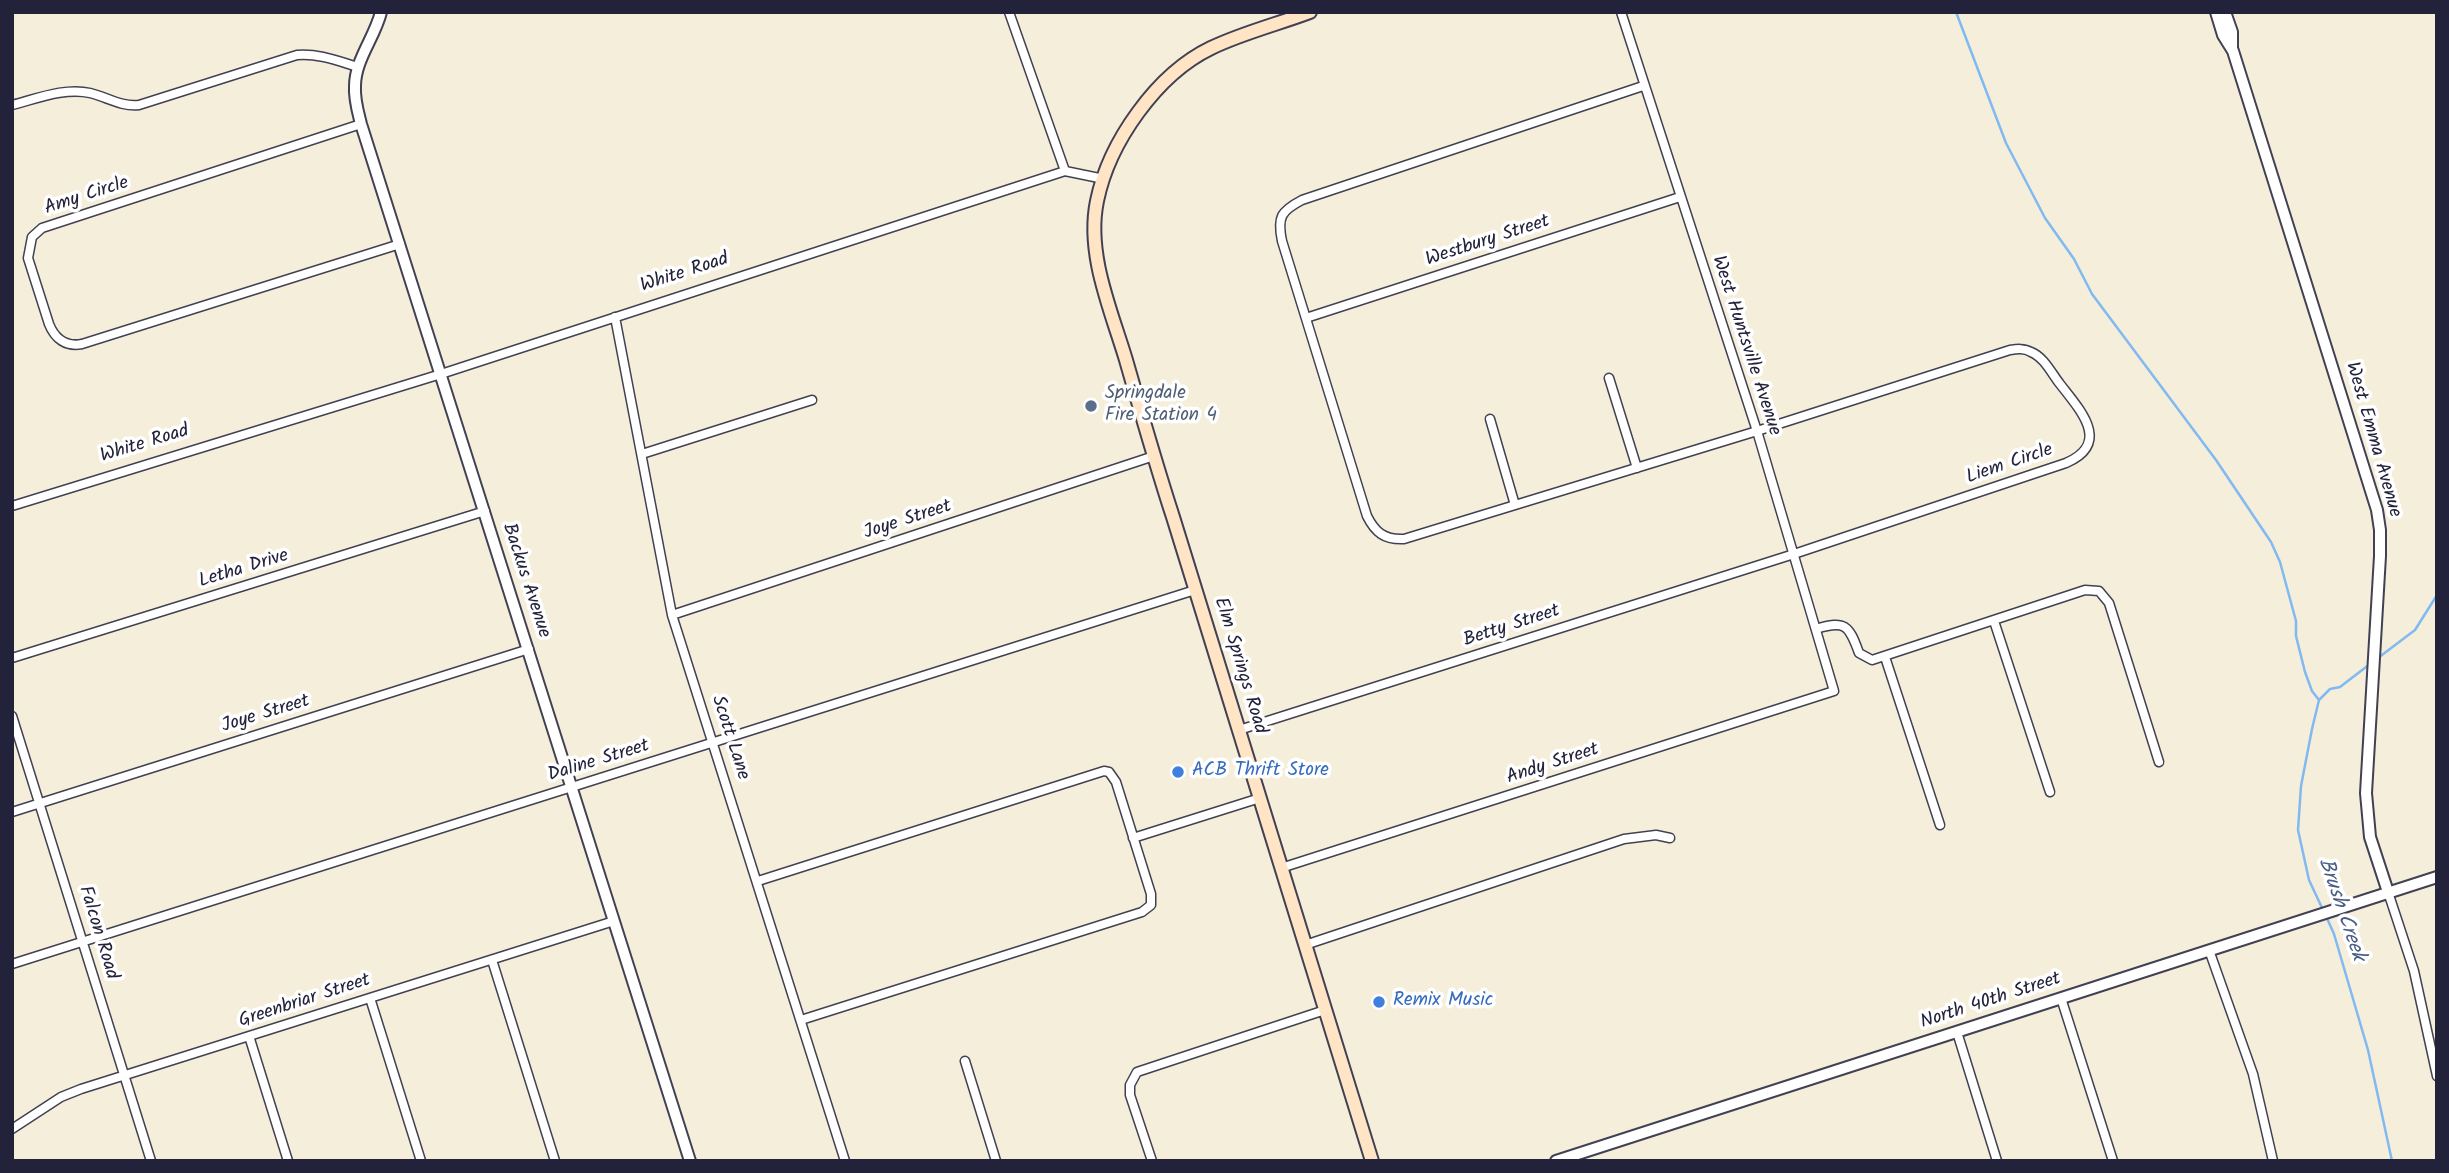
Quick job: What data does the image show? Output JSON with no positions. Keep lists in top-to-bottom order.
{
  "streets": {
    "main road": ["Elm Springs Road"],
    "street": [
      "Amy Circle",
      "Westbury Street",
      "White Road",
      "West Huntsville Avenue",
      "West Emma Avenue",
      "Liem Circle",
      "Joye Street",
      "Letha Drive",
      "Backus Avenue",
      "Betty Street",
      "Scott Lane",
      "Daline Street",
      "Andy Street",
      "Falcon Road",
      "Greenbriar Street",
      "North 40th Street"
    ]
  },
  "crossings": [
    ["Amy Circle", "Backus Avenue"],
    ["Westbury Street", "West Huntsville Avenue"],
    ["Westbury Street", "Liem Circle"],
    ["White Road", "Backus Avenue"],
    ["White Road", "Elm Springs Road"],
    ["White Road", "Scott Lane"],
    ["West Huntsville Avenue", "Liem Circle"],
    ["West Huntsville Avenue", "Betty Street"],
    ["West Huntsville Avenue", "Andy Street"],
    ["West Emma Avenue", "North 40th Street"],
    ["Liem Circle", "Betty Street"],
    ["Joye Street", "Backus Avenue"],
    ["Joye Street", "Elm Springs Road"],
    ["Joye Street", "Scott Lane"],
    ["Joye Street", "Falcon Road"],
    ["Letha Drive", "Backus Avenue"],
    ["Backus Avenue", "Daline Street"],
    ["Backus Avenue", "Greenbriar Street"],
    ["Betty Street", "Elm Springs Road"],
    ["Elm Springs Road", "Daline Street"],
    ["Elm Springs Road", "Andy Street"],
    ["Scott Lane", "Daline Street"],
    ["Daline Street", "Falcon Road"],
    ["Falcon Road", "Greenbriar Street"]
  ],
  "water": ["Brush Creek"],
  "places": ["Springdale Fire Station 4", "ACB Thrift Store", "Remix Music"]
}
